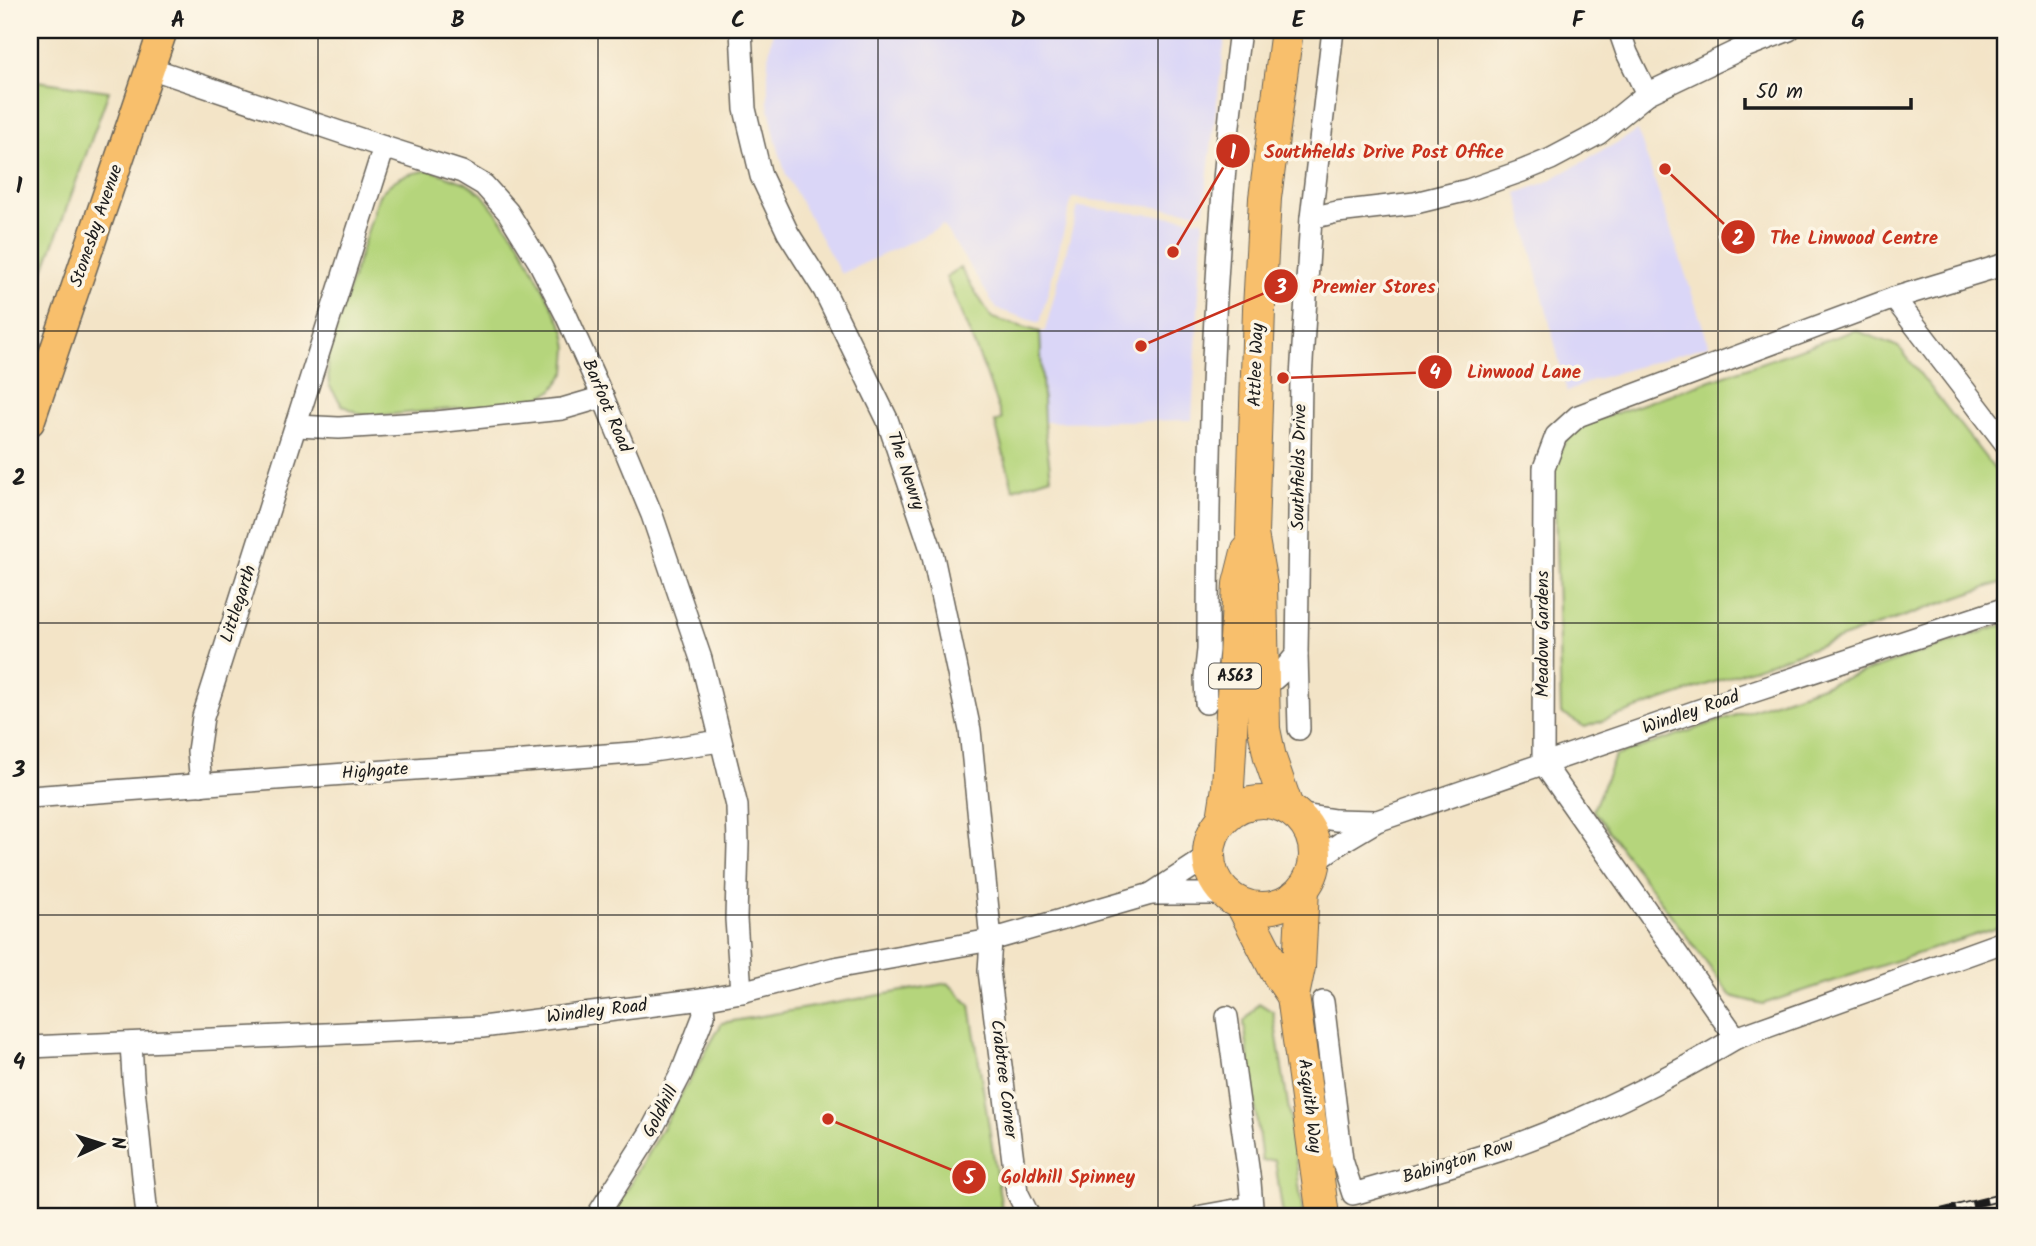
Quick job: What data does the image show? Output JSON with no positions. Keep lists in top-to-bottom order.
{
  "streets": {
    "highway": ["Attlee Way", "A563", "Asquith Way"],
    "main road": ["Stonesby Avenue"],
    "street": [
      "Barfoot Road",
      "Southfields Drive",
      "The Newry",
      "Littlegarth",
      "Meadow Gardens",
      "Windley Road",
      "Highgate",
      "Crabtree Corner",
      "Goldhill",
      "Babington Row"
    ]
  },
  "crossings": [
    ["Stonesby Avenue", "Barfoot Road"],
    ["Attlee Way", "Windley Road"],
    ["Attlee Way", "Asquith Way"],
    ["Barfoot Road", "Littlegarth"],
    ["Barfoot Road", "Windley Road"],
    ["Barfoot Road", "Highgate"],
    ["The Newry", "Windley Road"],
    ["The Newry", "Crabtree Corner"],
    ["Littlegarth", "Highgate"],
    ["Meadow Gardens", "Windley Road"],
    ["Windley Road", "Crabtree Corner"],
    ["Windley Road", "Asquith Way"],
    ["Windley Road", "Goldhill"],
    ["Asquith Way", "Babington Row"]
  ],
  "places": [
    "The Linwood Centre",
    "Southfields Drive Post Office",
    "Premier Stores",
    "Linwood Lane",
    "Goldhill Spinney"
  ],
  "scale_bar": "50 m",
  "north": "right",
  "grid": {
    "columns": [
      "A",
      "B",
      "C",
      "D",
      "E",
      "F",
      "G"
    ],
    "rows": [
      "1",
      "2",
      "3",
      "4"
    ]
  }
}
